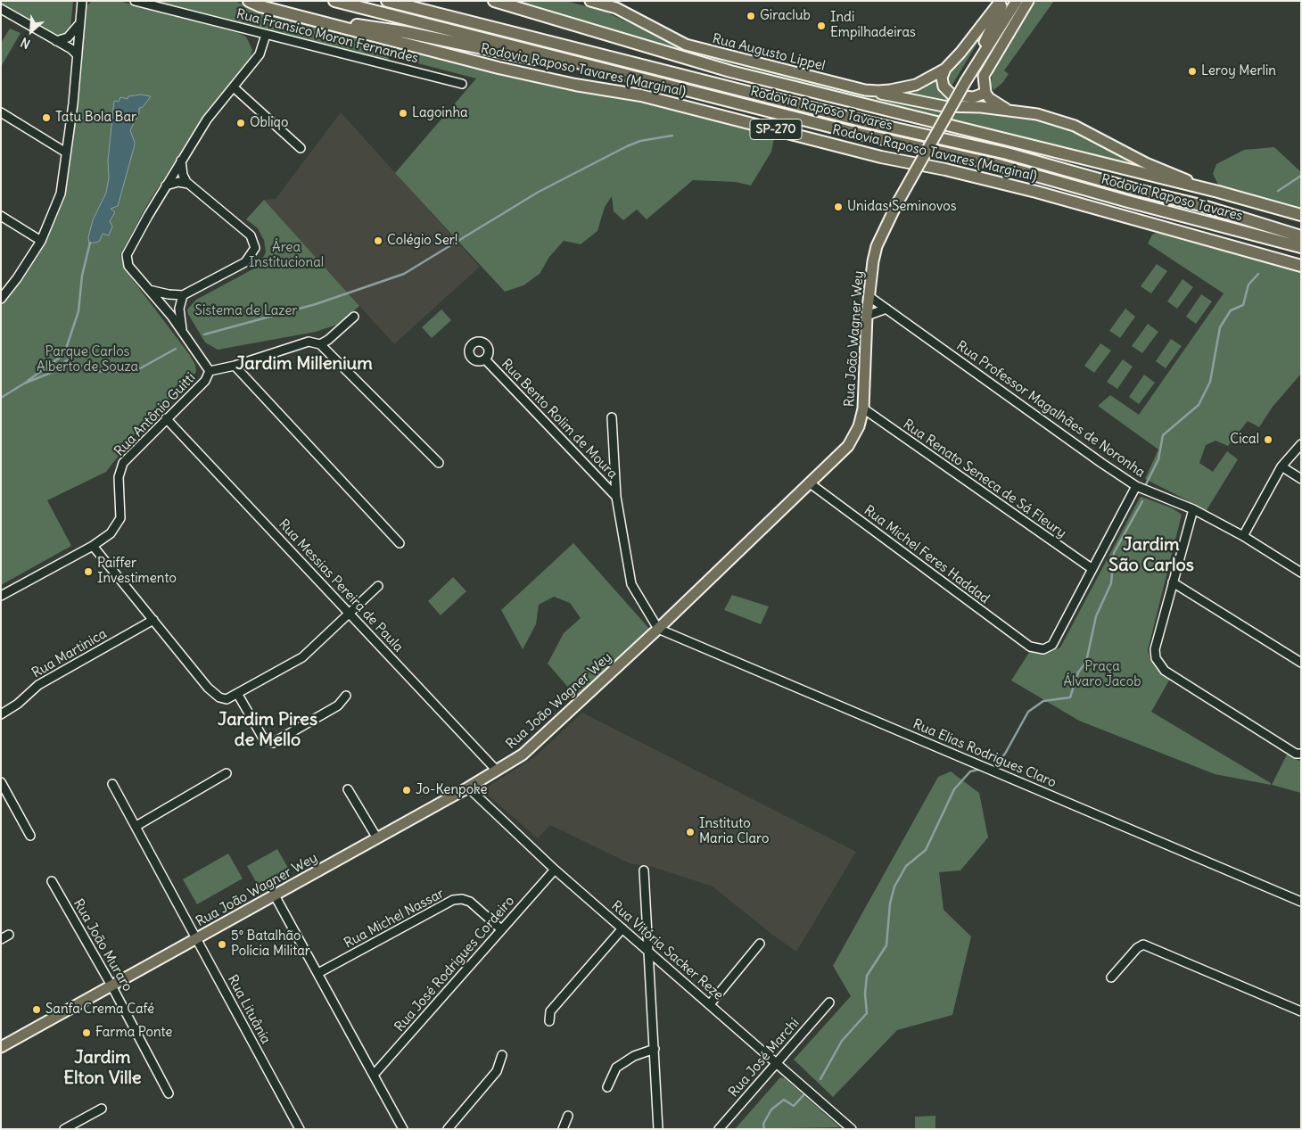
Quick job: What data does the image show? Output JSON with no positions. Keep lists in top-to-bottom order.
{
  "streets": {
    "highway": ["Rodovia Raposo Tavares (Marginal)", "Rodovia Raposo Tavares", "SP-270"],
    "main road": ["Rua Augusto Lippel", "Rua João Wagner Wey"],
    "street": [
      "Rua Fransico Moron Fernandes",
      "Rua Professor Magalhães de Noronha",
      "Rua Antônio Guitti",
      "Rua Bento Rolim de Moura",
      "Rua Renato Seneca de Sá Fleury",
      "Rua Michel Feres Haddad",
      "Rua Messias Pereira de Paula",
      "Rua Martinica",
      "Rua Elias Rodrigues Claro",
      "Rua Michel Nassar",
      "Rua João Muraro",
      "Rua Vitória Sacker Reze",
      "Rua José Rodrigues Cordeiro",
      "Rua Lituânia",
      "Rua José Marchi"
    ]
  },
  "crossings": [
    ["Rua João Wagner Wey", "Rua Professor Magalhães de Noronha"],
    ["Rua João Wagner Wey", "Rua Renato Seneca de Sá Fleury"],
    ["Rua João Wagner Wey", "Rua Michel Feres Haddad"],
    ["Rua João Wagner Wey", "Rua Messias Pereira de Paula"],
    ["Rua João Wagner Wey", "Rua Elias Rodrigues Claro"],
    ["Rua João Wagner Wey", "Rua João Muraro"],
    ["Rua João Wagner Wey", "Rua Vitória Sacker Reze"],
    ["Rua João Wagner Wey", "Rua Lituânia"],
    ["Rua Antônio Guitti", "Rua Messias Pereira de Paula"],
    ["Rua Renato Seneca de Sá Fleury", "Rua Michel Feres Haddad"],
    ["Rua Michel Nassar", "Rua José Rodrigues Cordeiro"],
    ["Rua Vitória Sacker Reze", "Rua José Rodrigues Cordeiro"],
    ["Rua Vitória Sacker Reze", "Rua José Marchi"]
  ],
  "districts": [
    "Jardim Millenium",
    "Jardim São Carlos",
    "Jardim Pires de Mello",
    "Jardim Elton Ville"
  ],
  "parks": [
    "Área Institucional",
    "Sistema de Lazer",
    "Parque Carlos Alberto de Souza",
    "Praça Álvaro Jacob"
  ],
  "places": [
    "Giraclub",
    "Indi Empilhadeiras",
    "Leroy Merlin",
    "Lagoinha",
    "Tatu Bola Bar",
    "Obliqo",
    "Unidas Seminovos",
    "Colégio Ser!",
    "Cical",
    "Paiffer Investimento",
    "Jo-Kenpoke",
    "Instituto Maria Claro",
    "5º Batalhão Polícia Militar",
    "Sanfa Crema Café",
    "Farma Ponte"
  ],
  "north": "bottom left"
}
